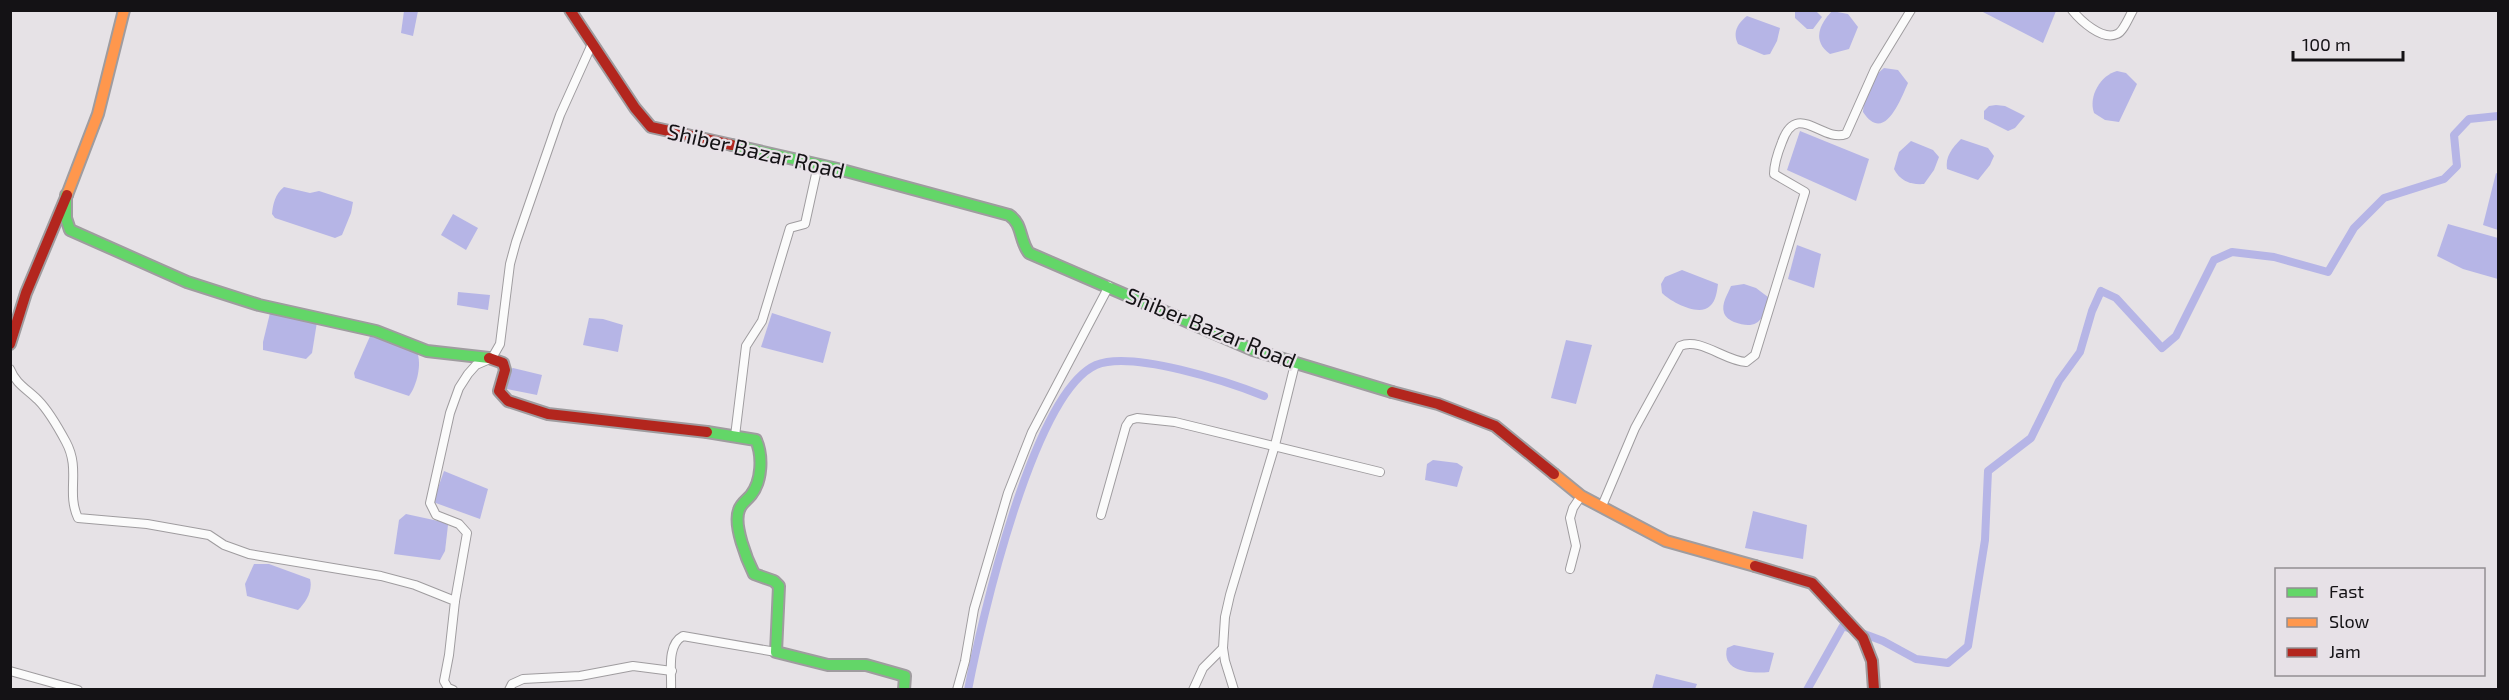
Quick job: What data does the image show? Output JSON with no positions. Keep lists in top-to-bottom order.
{
  "streets": {
    "street": ["Shiber Bazar Road"]
  },
  "legend": ["Fast", "Slow", "Jam"],
  "scale_bar": "100 m"
}
